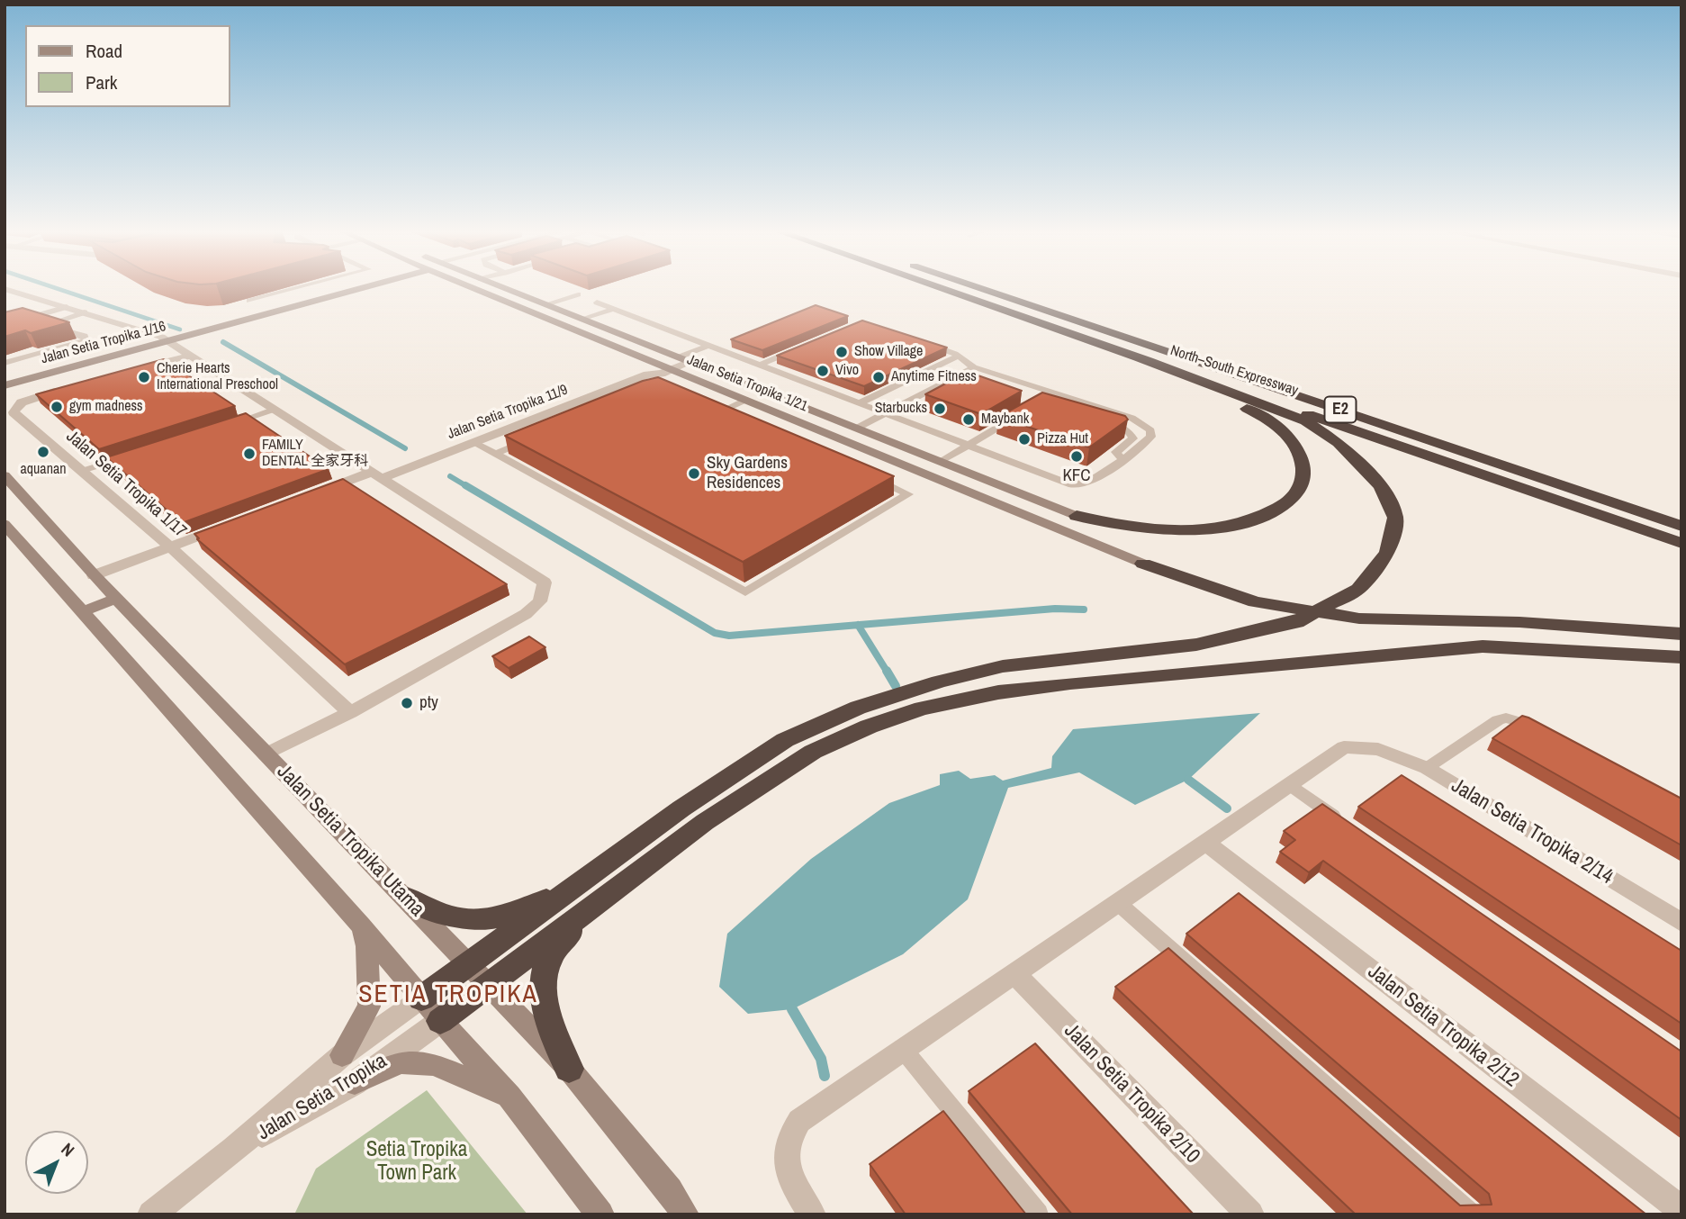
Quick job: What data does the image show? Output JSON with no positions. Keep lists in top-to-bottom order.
{
  "streets": {
    "highway": ["North–South Expressway", "E2"],
    "street": [
      "Jalan Setia Tropika 1/16",
      "Jalan Setia Tropika 1/21",
      "Jalan Setia Tropika 11/9",
      "Jalan Setia Tropika 1/17",
      "Jalan Setia Tropika 2/14",
      "Jalan Setia Tropika Utama",
      "Jalan Setia Tropika 2/12",
      "Jalan Setia Tropika 2/10",
      "Jalan Setia Tropika"
    ]
  },
  "crossings": [
    ["Jalan Setia Tropika 2/14", "Jalan Setia Tropika 2/12"],
    ["Jalan Setia Tropika 2/14", "Jalan Setia Tropika 2/10"]
  ],
  "districts": ["SETIA TROPIKA"],
  "parks": ["Setia Tropika Town Park"],
  "places": [
    "Show Village",
    "Vivo",
    "Cherie Hearts International Preschool",
    "Anytime Fitness",
    "gym madness",
    "Starbucks",
    "Maybank",
    "Pizza Hut",
    "aquanan",
    "FAMILY DENTAL 全家牙科",
    "KFC",
    "Sky Gardens Residences",
    "pty"
  ],
  "legend": ["Road", "Park"],
  "north": "top right"
}
